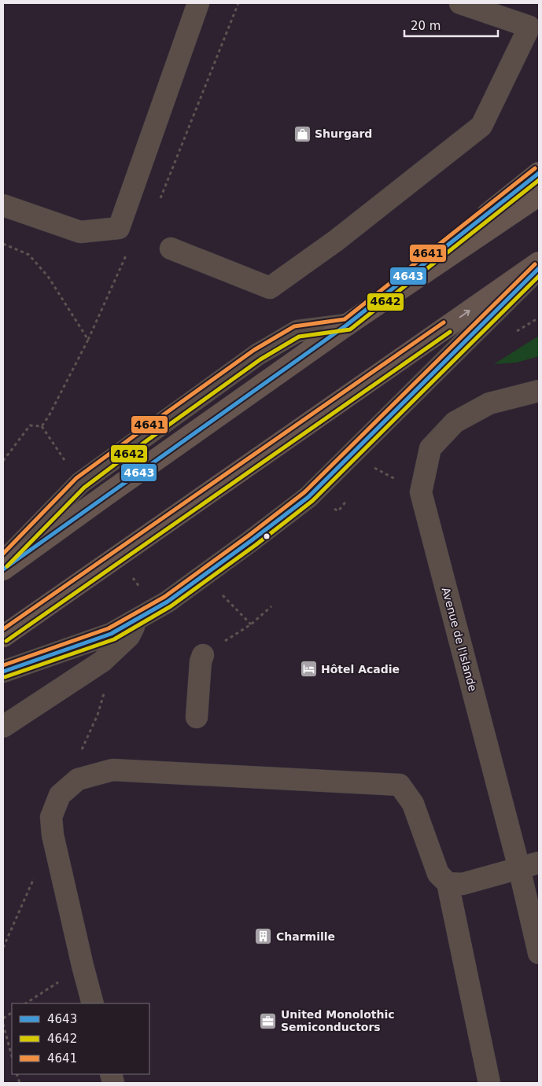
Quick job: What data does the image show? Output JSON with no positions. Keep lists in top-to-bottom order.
{
  "streets": {
    "lane": ["Avenue de l'Islande"]
  },
  "places": {
    "shop": ["Shurgard"],
    "hotel": ["Hôtel Acadie"],
    "building": ["Charmille"],
    "office": ["United Monolothic Semiconductors"]
  },
  "lines": ["transit line 4641", "transit line 4643", "transit line 4642"],
  "legend": ["4643", "4642", "4641"],
  "scale_bar": "20 m"
}
